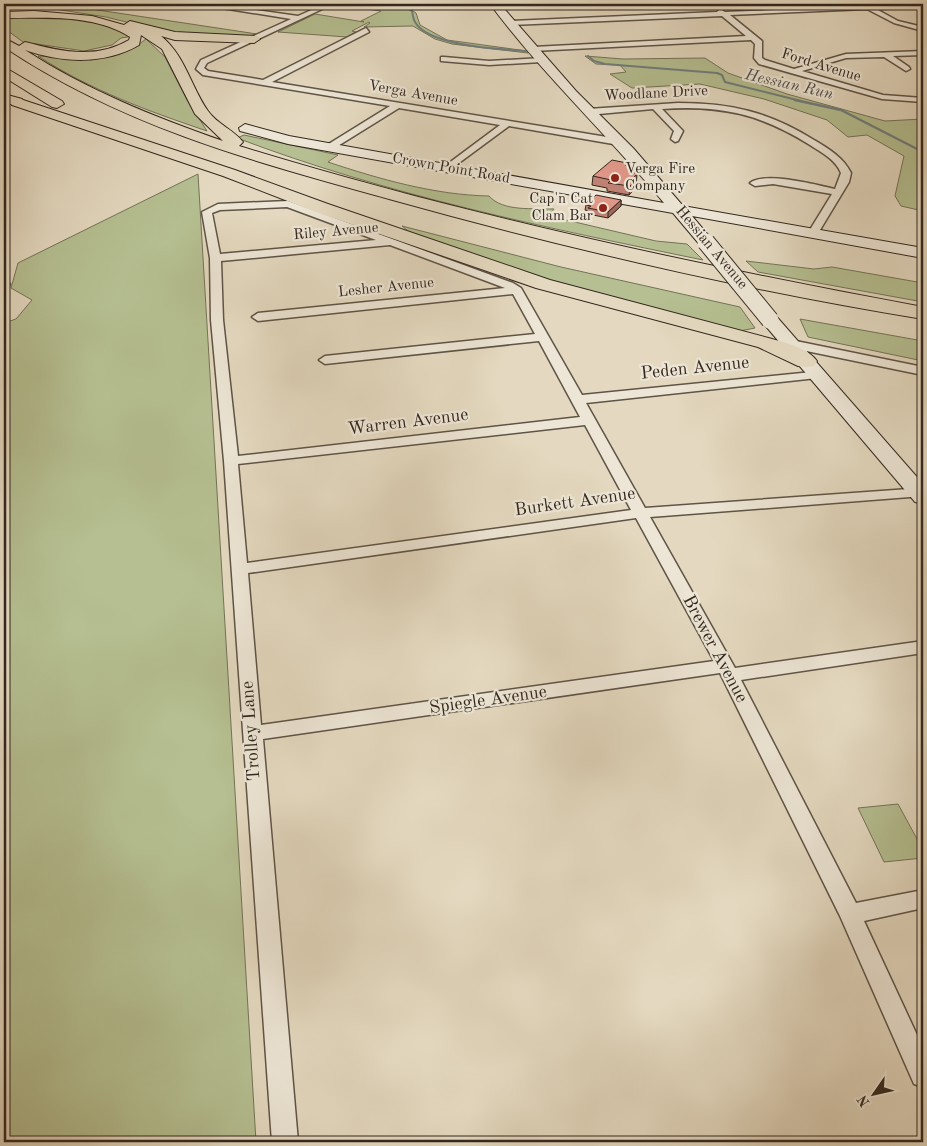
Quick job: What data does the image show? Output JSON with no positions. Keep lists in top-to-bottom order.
{
  "streets": {
    "main road": ["Crown Point Road", "Hessian Avenue"],
    "street": [
      "Ford Avenue",
      "Verga Avenue",
      "Woodlane Drive",
      "Riley Avenue",
      "Lesher Avenue",
      "Peden Avenue",
      "Warren Avenue",
      "Burkett Avenue",
      "Brewer Avenue",
      "Spiegle Avenue",
      "Trolley Lane"
    ]
  },
  "crossings": [
    ["Verga Avenue", "Hessian Avenue"],
    ["Woodlane Drive", "Crown Point Road"],
    ["Woodlane Drive", "Hessian Avenue"],
    ["Crown Point Road", "Hessian Avenue"],
    ["Riley Avenue", "Lesher Avenue"],
    ["Riley Avenue", "Brewer Avenue"],
    ["Riley Avenue", "Trolley Lane"],
    ["Hessian Avenue", "Peden Avenue"],
    ["Hessian Avenue", "Burkett Avenue"],
    ["Lesher Avenue", "Brewer Avenue"],
    ["Peden Avenue", "Brewer Avenue"],
    ["Warren Avenue", "Brewer Avenue"],
    ["Warren Avenue", "Trolley Lane"],
    ["Burkett Avenue", "Brewer Avenue"],
    ["Burkett Avenue", "Trolley Lane"],
    ["Brewer Avenue", "Spiegle Avenue"],
    ["Spiegle Avenue", "Trolley Lane"]
  ],
  "water": ["Hessian Run"],
  "places": ["Verga Fire Company", "Cap'n Cat Clam Bar"],
  "north": "bottom left"
}
